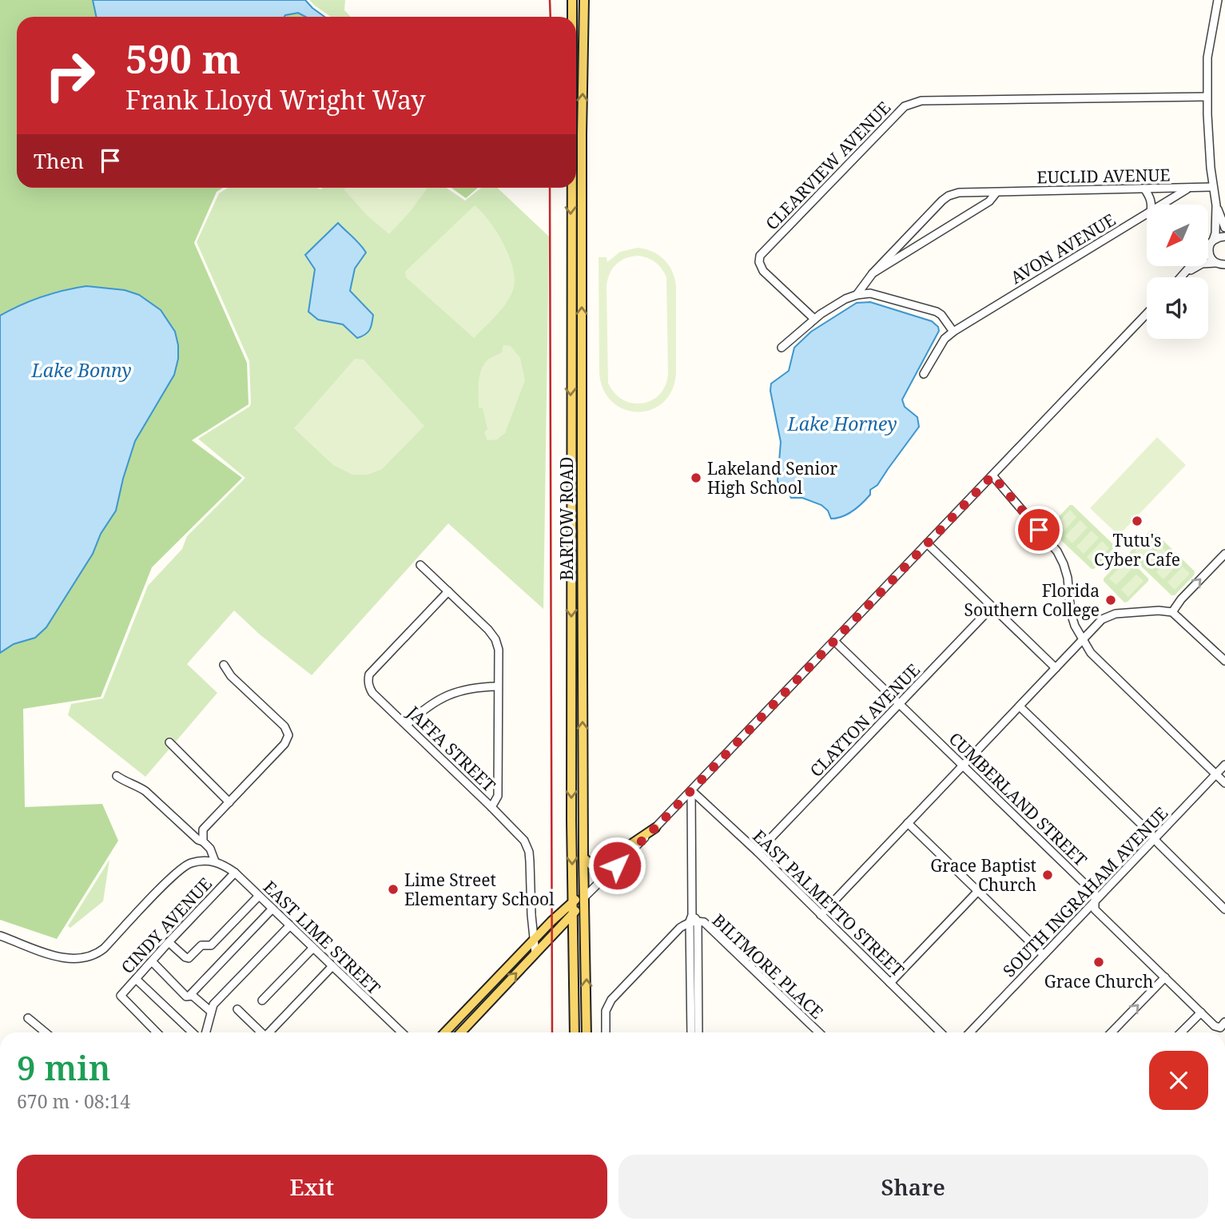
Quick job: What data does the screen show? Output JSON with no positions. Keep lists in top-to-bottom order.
{
  "streets": {
    "main road": ["BARTOW ROAD"],
    "street": [
      "CLEARVIEW AVENUE",
      "EUCLID AVENUE",
      "AVON AVENUE",
      "CLAYTON AVENUE",
      "JAFFA STREET",
      "CUMBERLAND STREET",
      "SOUTH INGRAHAM AVENUE",
      "EAST PALMETTO STREET",
      "CINDY AVENUE",
      "EAST LIME STREET",
      "BILTMORE PLACE"
    ]
  },
  "crossings": [
    ["EUCLID AVENUE", "AVON AVENUE"],
    ["CLAYTON AVENUE", "CUMBERLAND STREET"],
    ["CLAYTON AVENUE", "EAST PALMETTO STREET"],
    ["CUMBERLAND STREET", "SOUTH INGRAHAM AVENUE"],
    ["CINDY AVENUE", "EAST LIME STREET"]
  ],
  "water": ["Lake Bonny", "Lake Horney"],
  "places": [
    "Lakeland Senior High School",
    "Tutu's Cyber Cafe",
    "Florida Southern College",
    "Grace Baptist Church",
    "Lime Street Elementary School",
    "Grace Church"
  ],
  "north": "bottom left",
  "page": {
    "turn": ["590 m", "Frank Lloyd Wright Way"],
    "then": "Then",
    "heading": ["9 min", "670 m · 08:14"],
    "buttons": ["Exit", "Share"]
  }
}
